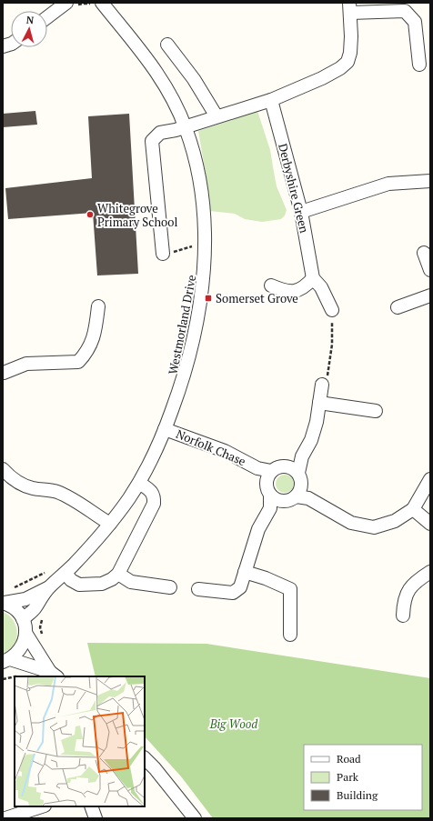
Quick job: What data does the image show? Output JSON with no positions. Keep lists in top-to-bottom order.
{
  "streets": {
    "street": ["Derbyshire Green", "Westmorland Drive", "Norfolk Chase"]
  },
  "crossings": [
    ["Westmorland Drive", "Norfolk Chase"]
  ],
  "parks": ["Big Wood"],
  "places": {
    "other": ["Whitegrove Primary School"],
    "transit": ["Somerset Grove"]
  },
  "legend": ["Road", "Park", "Building"],
  "north": "top"
}
